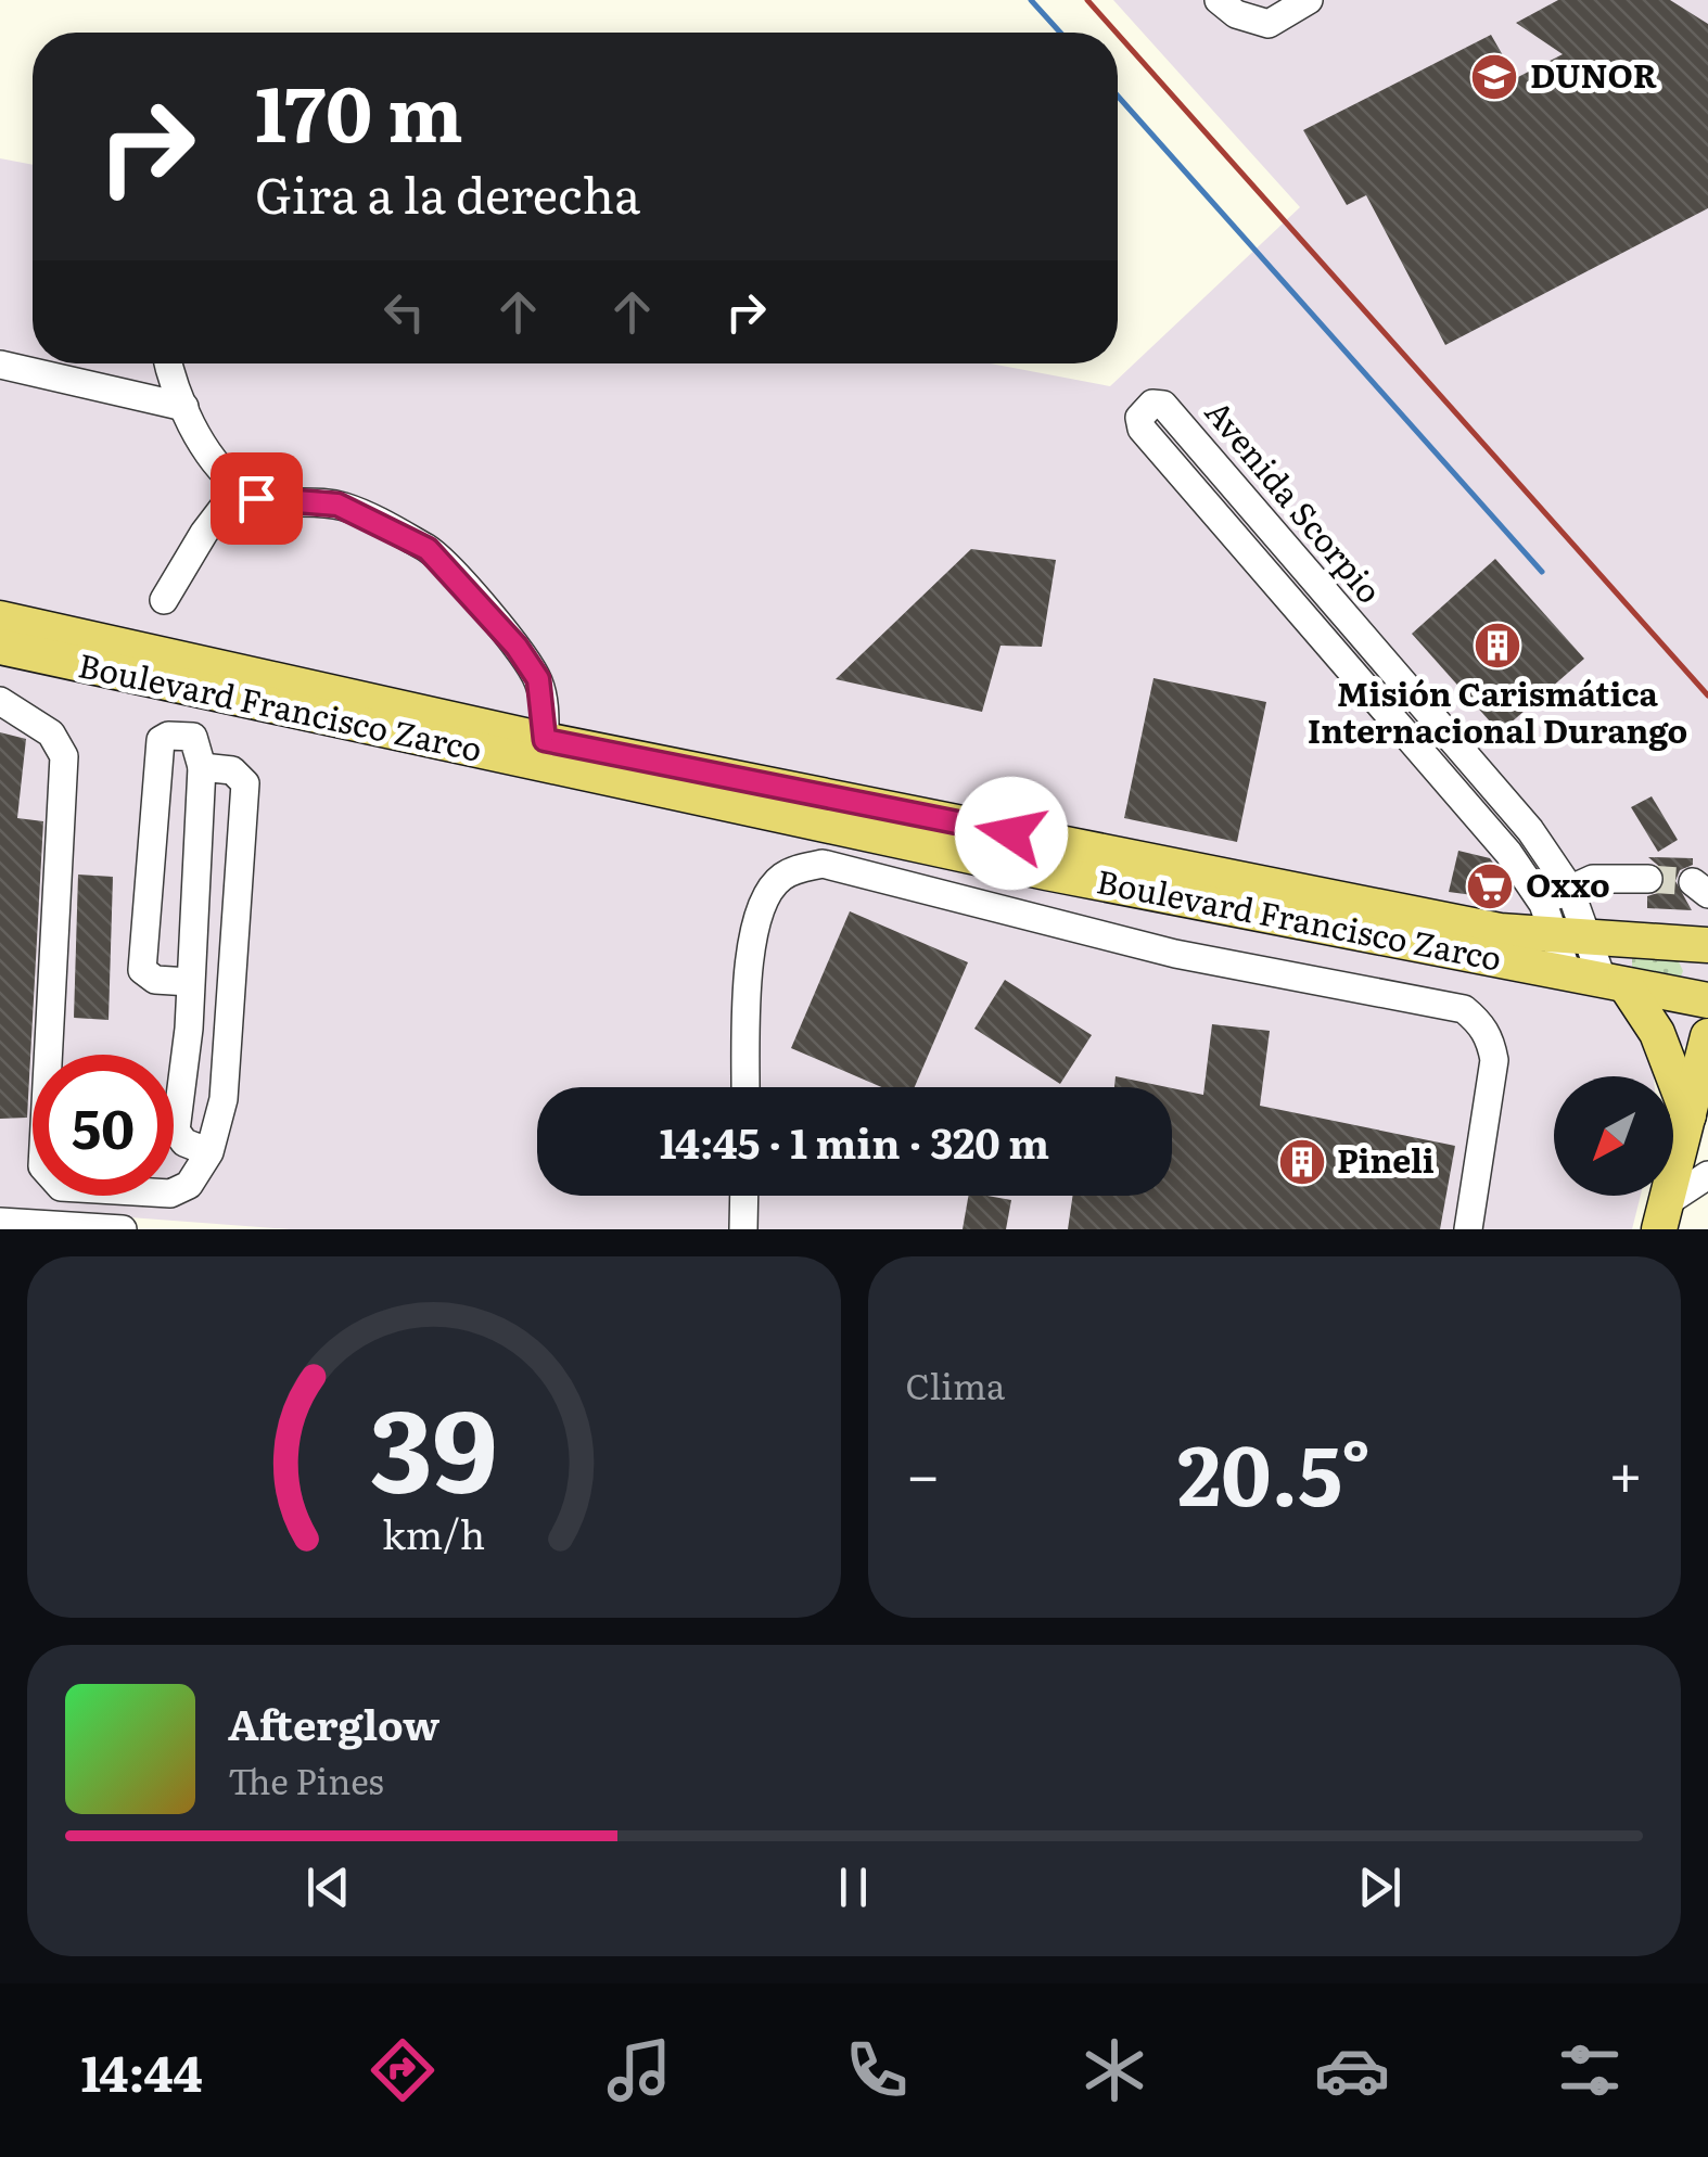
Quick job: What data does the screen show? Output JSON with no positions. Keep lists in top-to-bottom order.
{
  "streets": {
    "main road": ["Boulevard Francisco Zarco"],
    "street": ["Avenida Scorpio"]
  },
  "crossings": [
    ["Avenida Scorpio", "Boulevard Francisco Zarco"]
  ],
  "places": {
    "school or university": ["DUNOR"],
    "building": ["Misión Carismática Internacional Durango", "Pineli"],
    "supermarket": ["Oxxo"]
  },
  "north": "bottom left",
  "page": {
    "turn": ["170 m", "Gira a la derecha"],
    "limit": "50",
    "trip": "14:45 · 1 min · 320 m",
    "tile": "Clima",
    "heat": ["−", "20.5°", "+"],
    "song": ["Afterglow", "The Pines"],
    "tabs": "14:44",
    "gauge": ["39", "km/h"]
  }
}
